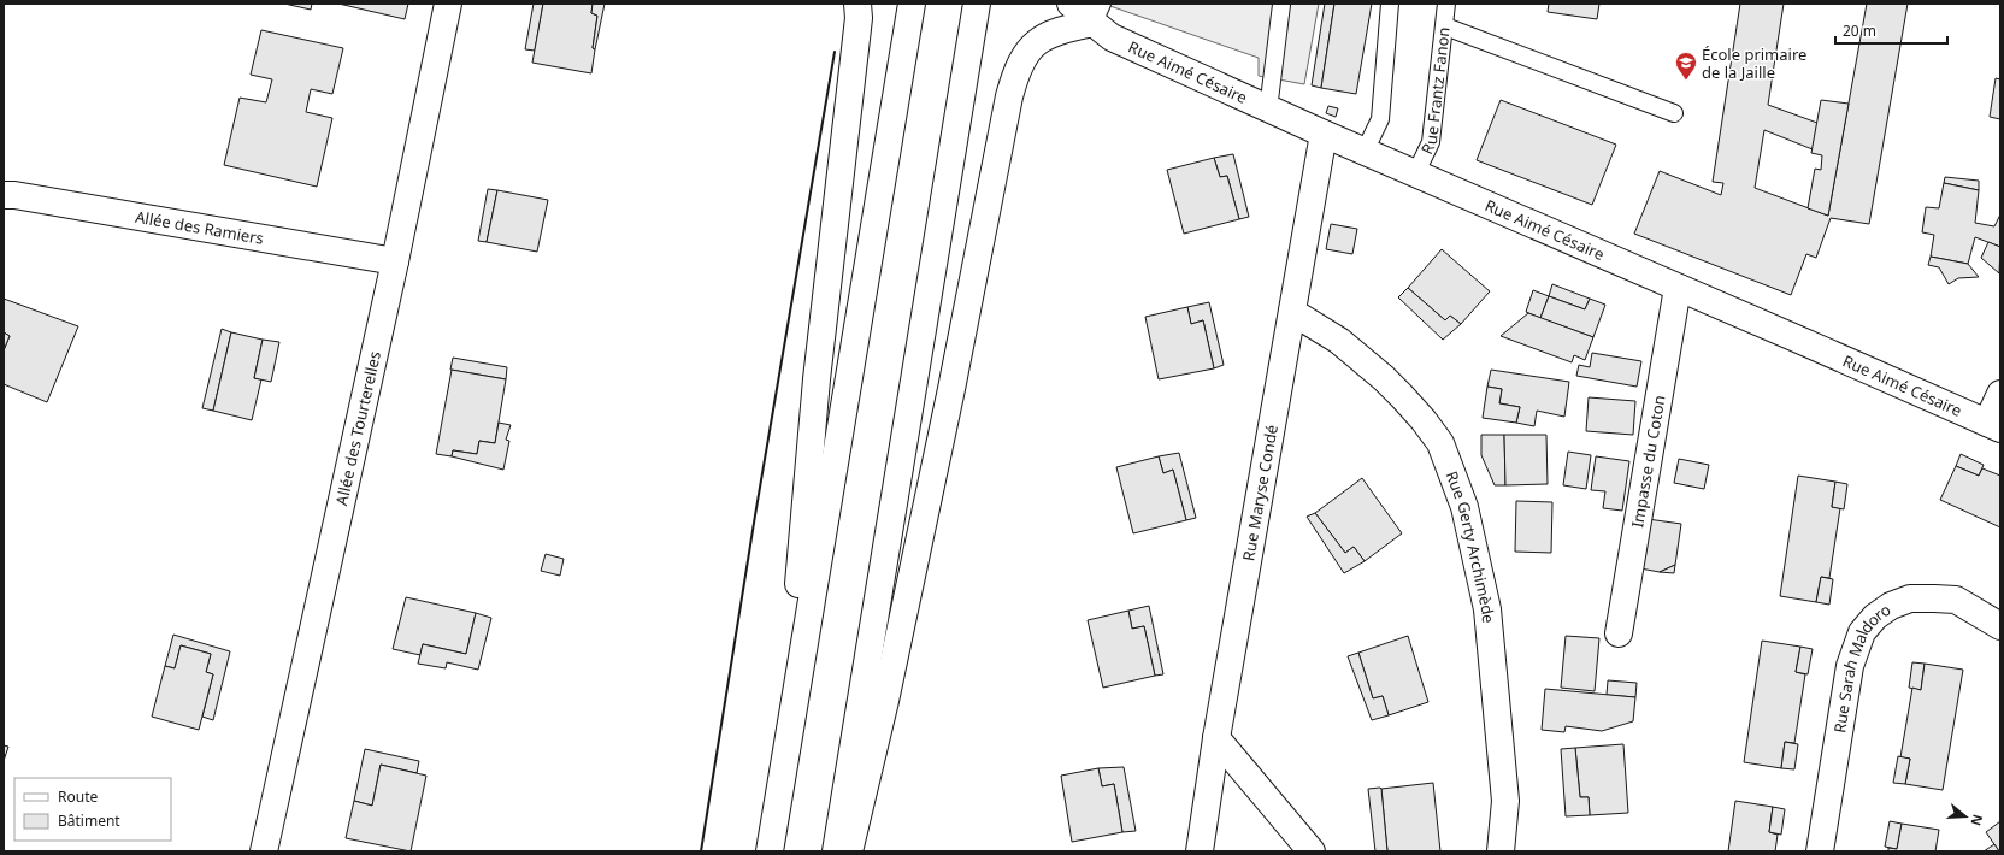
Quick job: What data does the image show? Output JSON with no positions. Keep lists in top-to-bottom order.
{
  "streets": {
    "main road": [
      "Rue Aimé Césaire",
      "Allée des Ramiers",
      "Allée des Tourterelles",
      "Impasse du Coton",
      "Rue Maryse Condé",
      "Rue Gerty Archimède",
      "Rue Sarah Maldoro"
    ],
    "lane": ["Rue Frantz Fanon"]
  },
  "crossings": [
    ["Rue Aimé Césaire", "Rue Frantz Fanon"],
    ["Rue Aimé Césaire", "Impasse du Coton"],
    ["Rue Aimé Césaire", "Rue Maryse Condé"],
    ["Allée des Ramiers", "Allée des Tourterelles"],
    ["Rue Maryse Condé", "Rue Gerty Archimède"]
  ],
  "places": {
    "school or university": ["École primaire de la Jaille"]
  },
  "legend": ["Route", "Bâtiment"],
  "scale_bar": "20 m",
  "north": "right"
}
